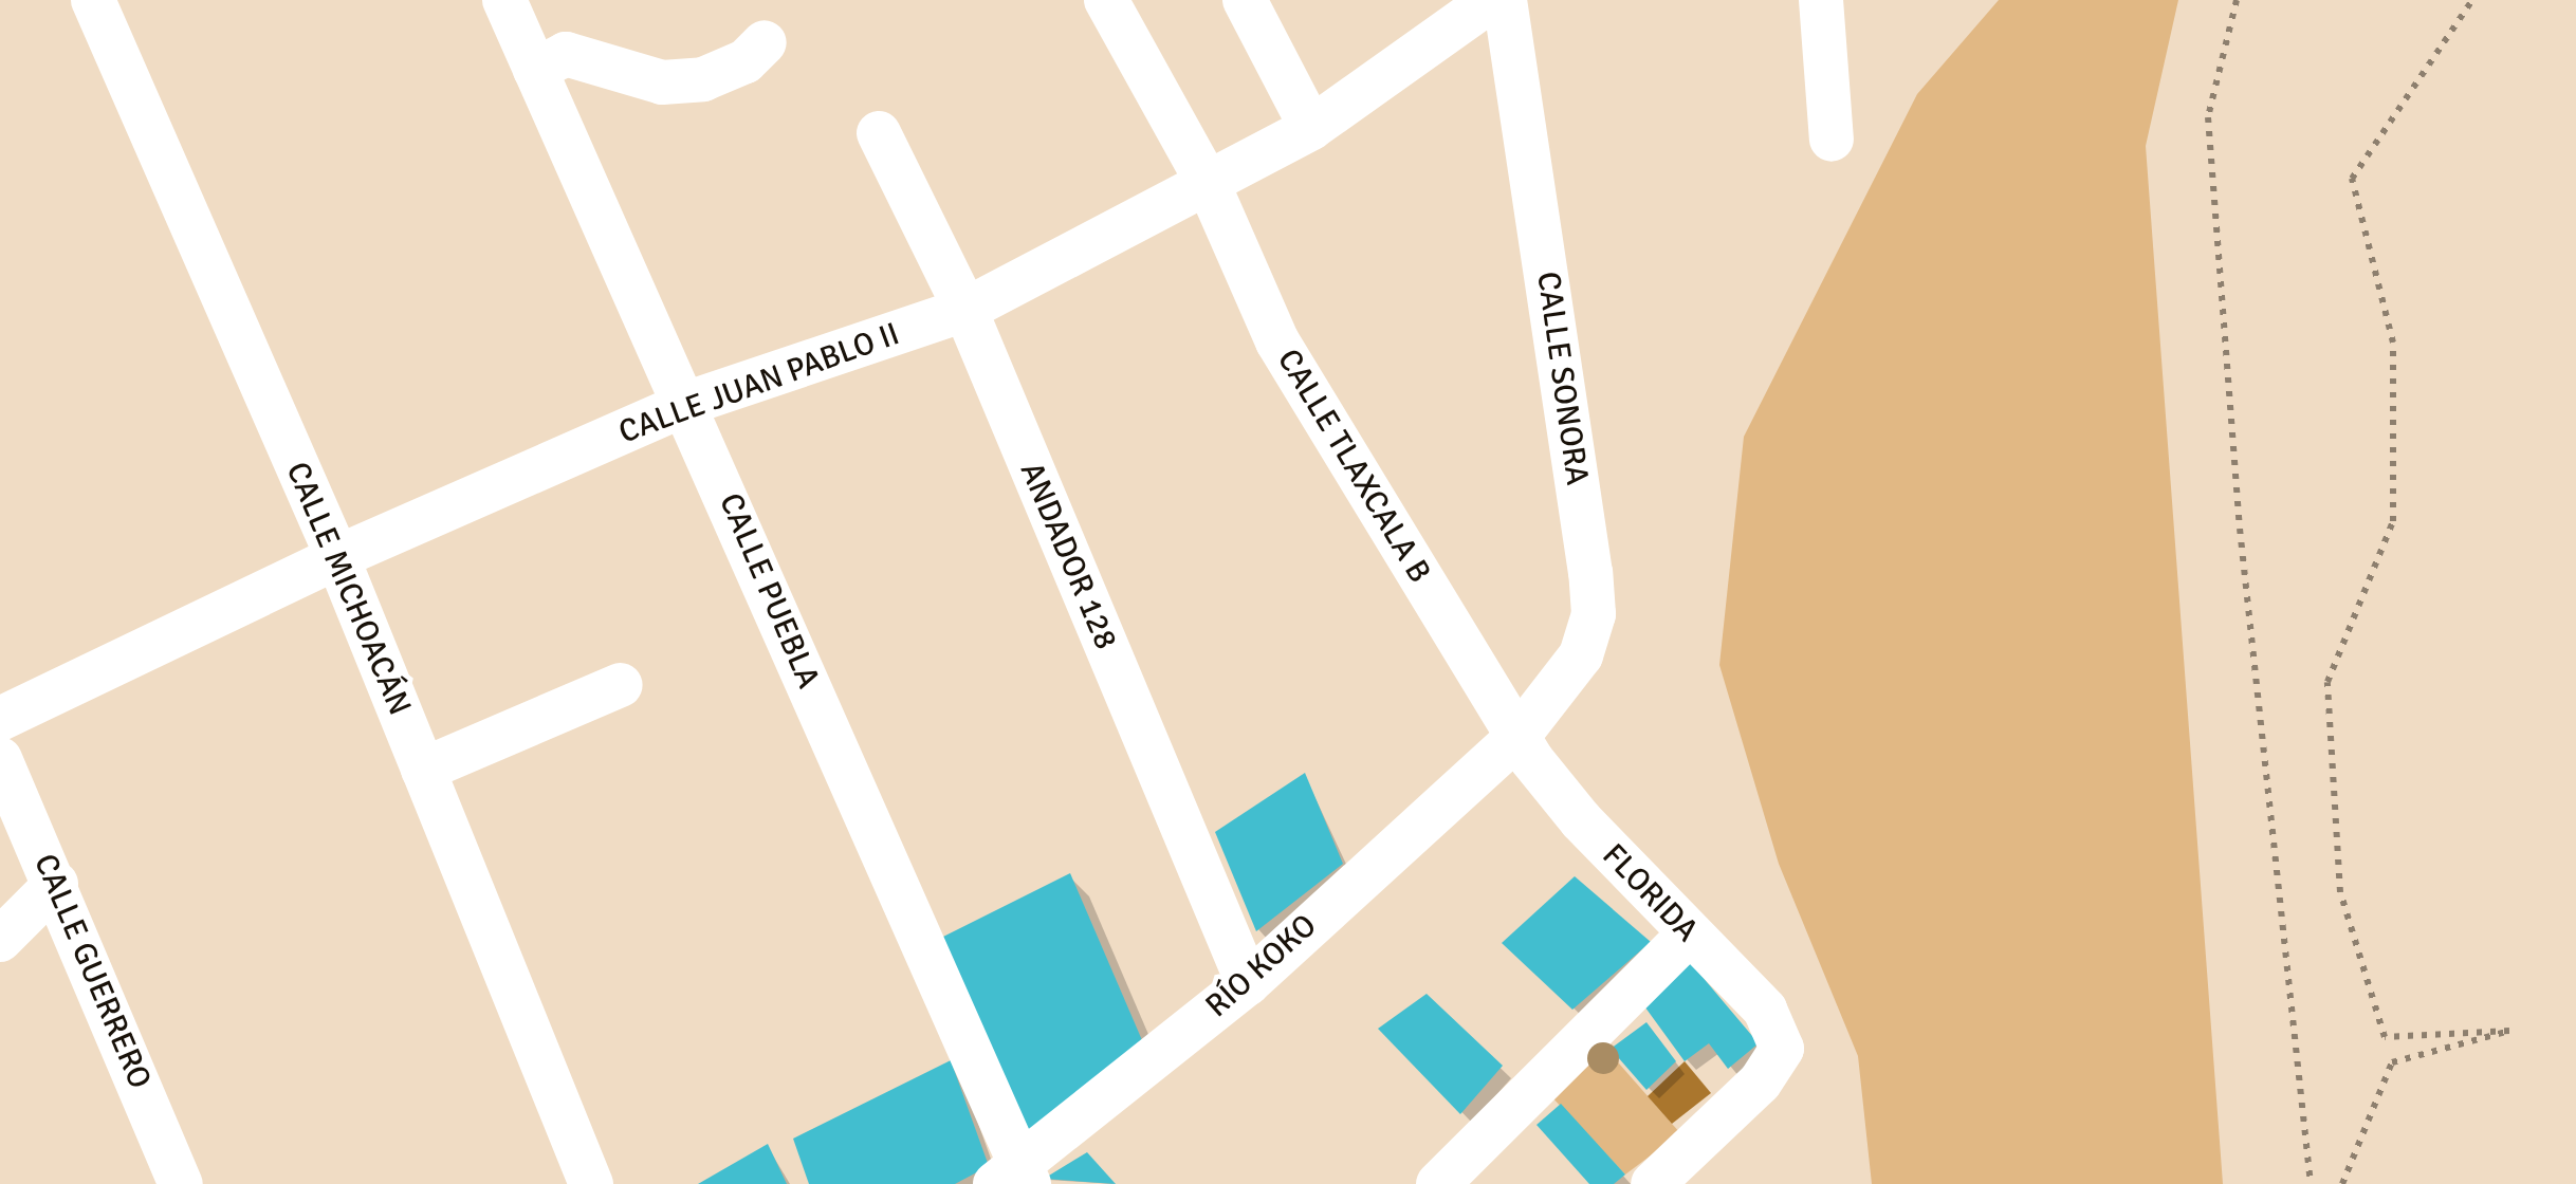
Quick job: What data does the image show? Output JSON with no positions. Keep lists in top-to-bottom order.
{
  "streets": {
    "street": [
      "CALLE SONORA",
      "CALLE JUAN PABLO II",
      "CALLE TLAXCALA B",
      "ANDADOR 128",
      "CALLE MICHOACÁN",
      "CALLE PUEBLA",
      "FLORIDA",
      "RÍO KOKO",
      "CALLE GUERRERO"
    ]
  },
  "crossings": [
    ["CALLE SONORA", "CALLE TLAXCALA B"],
    ["CALLE SONORA", "FLORIDA"],
    ["CALLE SONORA", "RÍO KOKO"],
    ["CALLE JUAN PABLO II", "CALLE TLAXCALA B"],
    ["CALLE JUAN PABLO II", "ANDADOR 128"],
    ["CALLE JUAN PABLO II", "CALLE MICHOACÁN"],
    ["CALLE JUAN PABLO II", "CALLE PUEBLA"],
    ["CALLE TLAXCALA B", "FLORIDA"],
    ["CALLE TLAXCALA B", "RÍO KOKO"],
    ["ANDADOR 128", "RÍO KOKO"],
    ["CALLE PUEBLA", "RÍO KOKO"],
    ["FLORIDA", "RÍO KOKO"]
  ]
}
